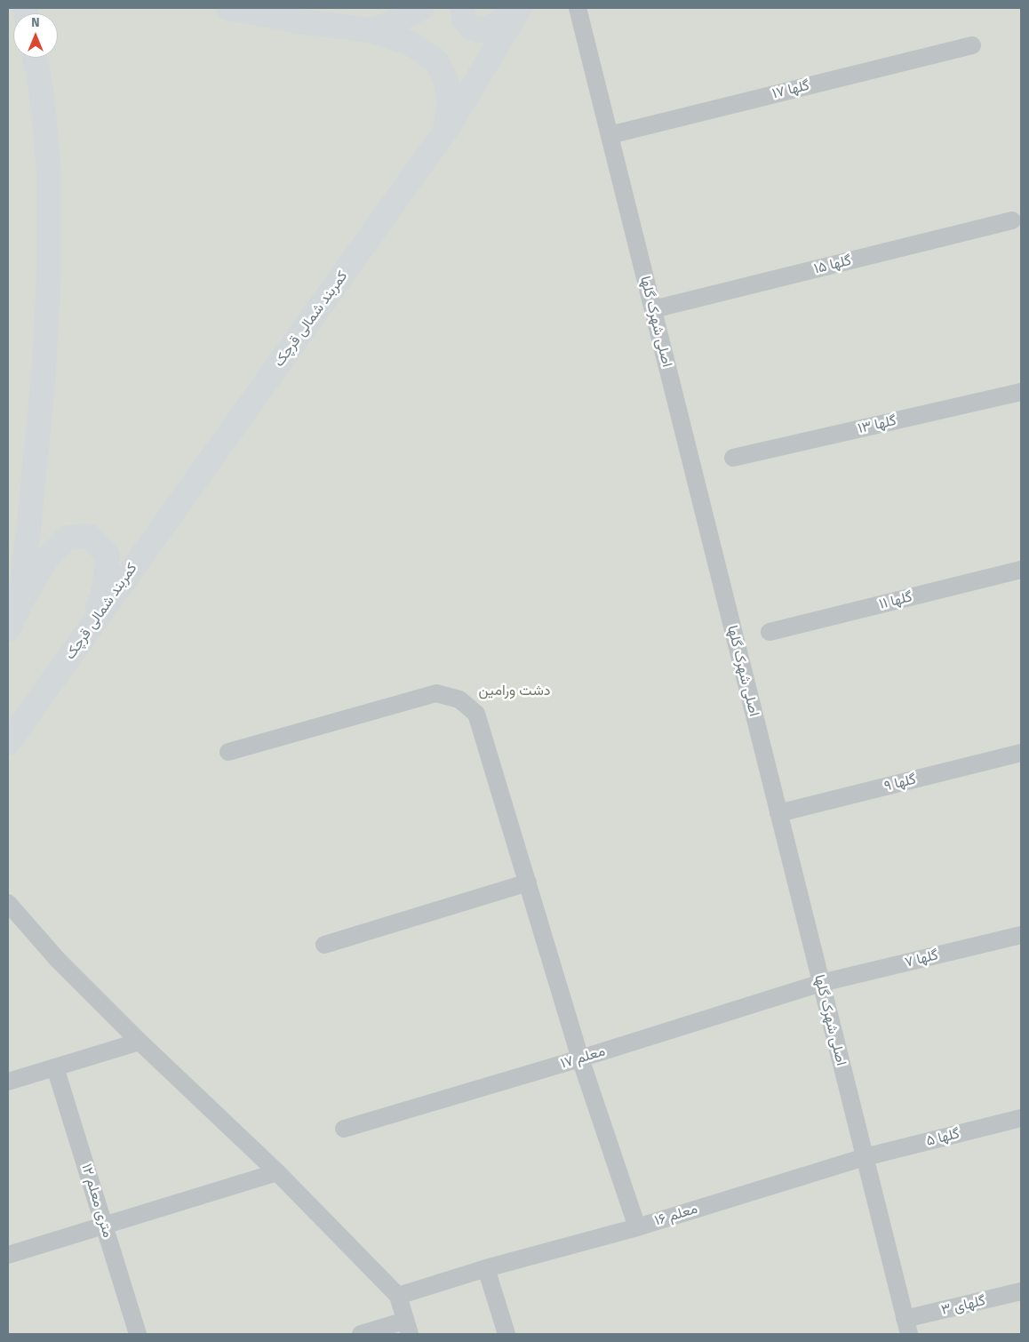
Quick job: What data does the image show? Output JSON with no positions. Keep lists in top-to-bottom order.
{
  "streets": {
    "main road": ["کمربند شمالی قرچک"],
    "street": [
      "گلها ۱۷",
      "گلها ۱۵",
      "اصلی شهرک گلها",
      "گلها ۱۳",
      "گلها ۱۱",
      "گلها ۹",
      "گلها ۷",
      "معلم ۱۷",
      "گلها ۵",
      "۱۲ متری معلم",
      "معلم ۱۶",
      "گلهای ۳"
    ]
  },
  "crossings": [
    ["گلها ۱۷", "اصلی شهرک گلها"],
    ["گلها ۱۵", "اصلی شهرک گلها"],
    ["اصلی شهرک گلها", "گلها ۹"],
    ["اصلی شهرک گلها", "گلها ۷"],
    ["اصلی شهرک گلها", "معلم ۱۷"],
    ["اصلی شهرک گلها", "گلها ۵"],
    ["اصلی شهرک گلها", "معلم ۱۶"],
    ["اصلی شهرک گلها", "گلهای ۳"],
    ["گلها ۷", "معلم ۱۷"],
    ["گلها ۵", "معلم ۱۶"]
  ],
  "parks": ["دشت ورامین"],
  "north": "top"
}
